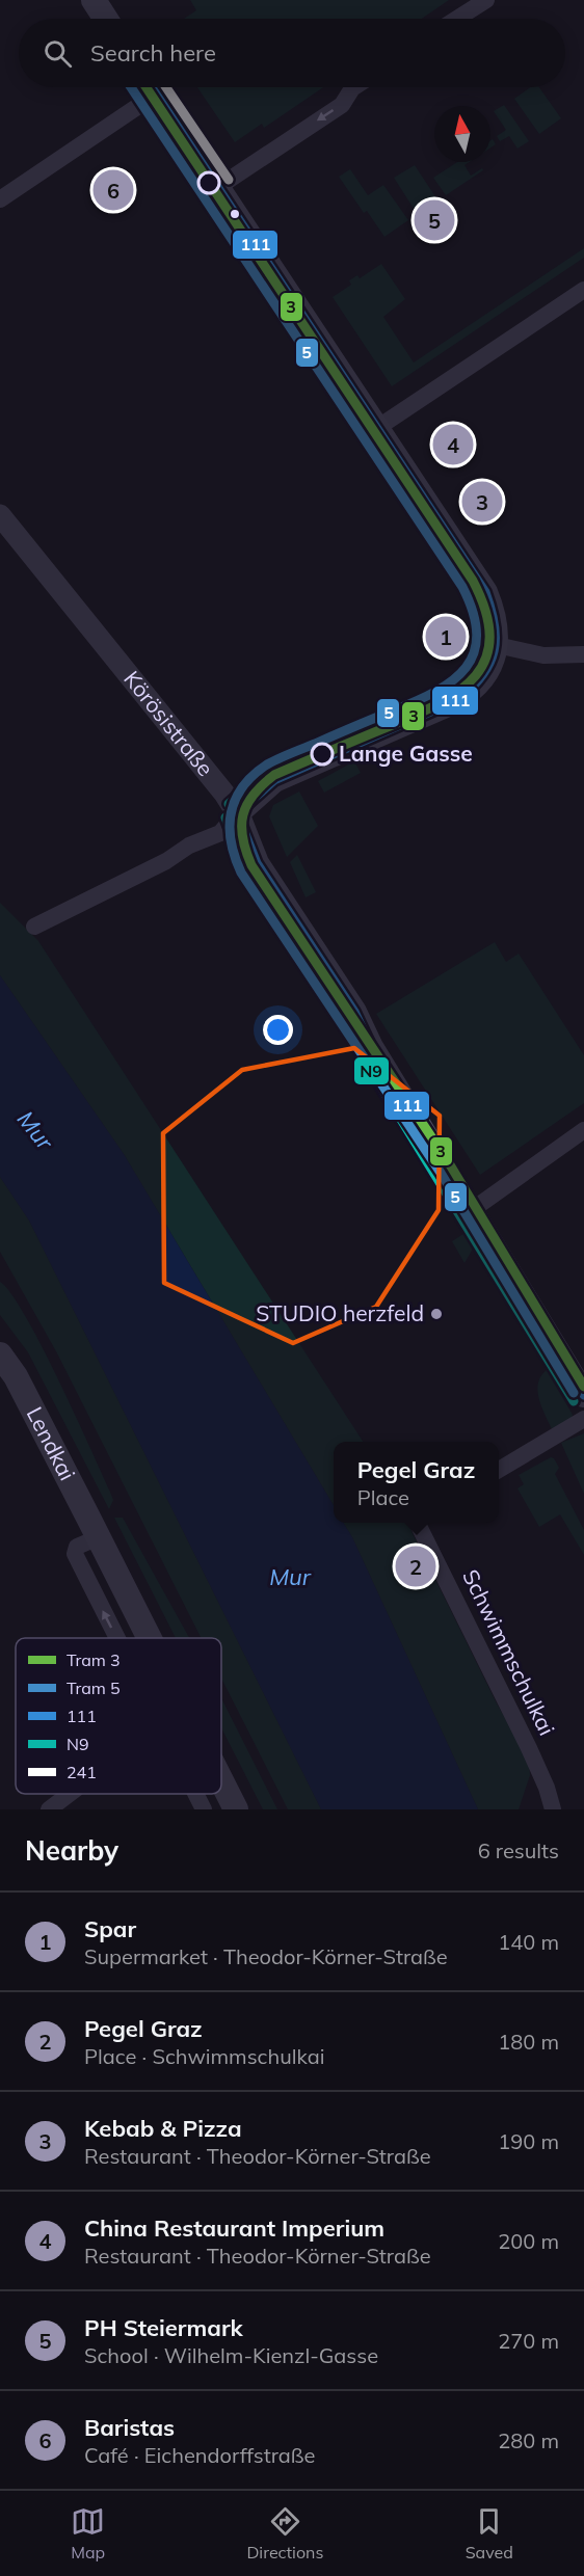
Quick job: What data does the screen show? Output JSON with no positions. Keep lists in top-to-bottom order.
{
  "streets": {
    "main road": ["Körösistraße", "Lendkai"],
    "street": ["Schwimmschulkai"]
  },
  "water": ["Mur"],
  "places": ["Lange Gasse", "STUDIO herzfeld"],
  "lines": [
    "tram line 3",
    "tram line 5",
    "transit line 111",
    "transit line N9",
    "transit line 241"
  ],
  "legend": [
    "Tram 3",
    "Tram 5",
    "111",
    "N9",
    "241"
  ],
  "north": "top",
  "page": {
    "search": "Search here",
    "pins": [
      "6",
      "5",
      "4",
      "3",
      "1",
      "2"
    ],
    "popup": ["Pegel Graz", "Place"],
    "heading": ["Nearby", "6 results"],
    "list": [
      {
        "mark": "1",
        "name": "Spar",
        "note": "Supermarket · Theodor-Körner-Straße",
        "value": "140 m"
      },
      {
        "mark": "2",
        "name": "Pegel Graz",
        "note": "Place · Schwimmschulkai",
        "value": "180 m"
      },
      {
        "mark": "3",
        "name": "Kebab & Pizza",
        "note": "Restaurant · Theodor-Körner-Straße",
        "value": "190 m"
      },
      {
        "mark": "4",
        "name": "China Restaurant Imperium",
        "note": "Restaurant · Theodor-Körner-Straße",
        "value": "200 m"
      },
      {
        "mark": "5",
        "name": "PH Steiermark",
        "note": "School · Wilhelm-Kienzl-Gasse",
        "value": "270 m"
      },
      {
        "mark": "6",
        "name": "Baristas",
        "note": "Café · Eichendorffstraße",
        "value": "280 m"
      }
    ],
    "nav": ["Map", "Directions", "Saved"]
  }
}
